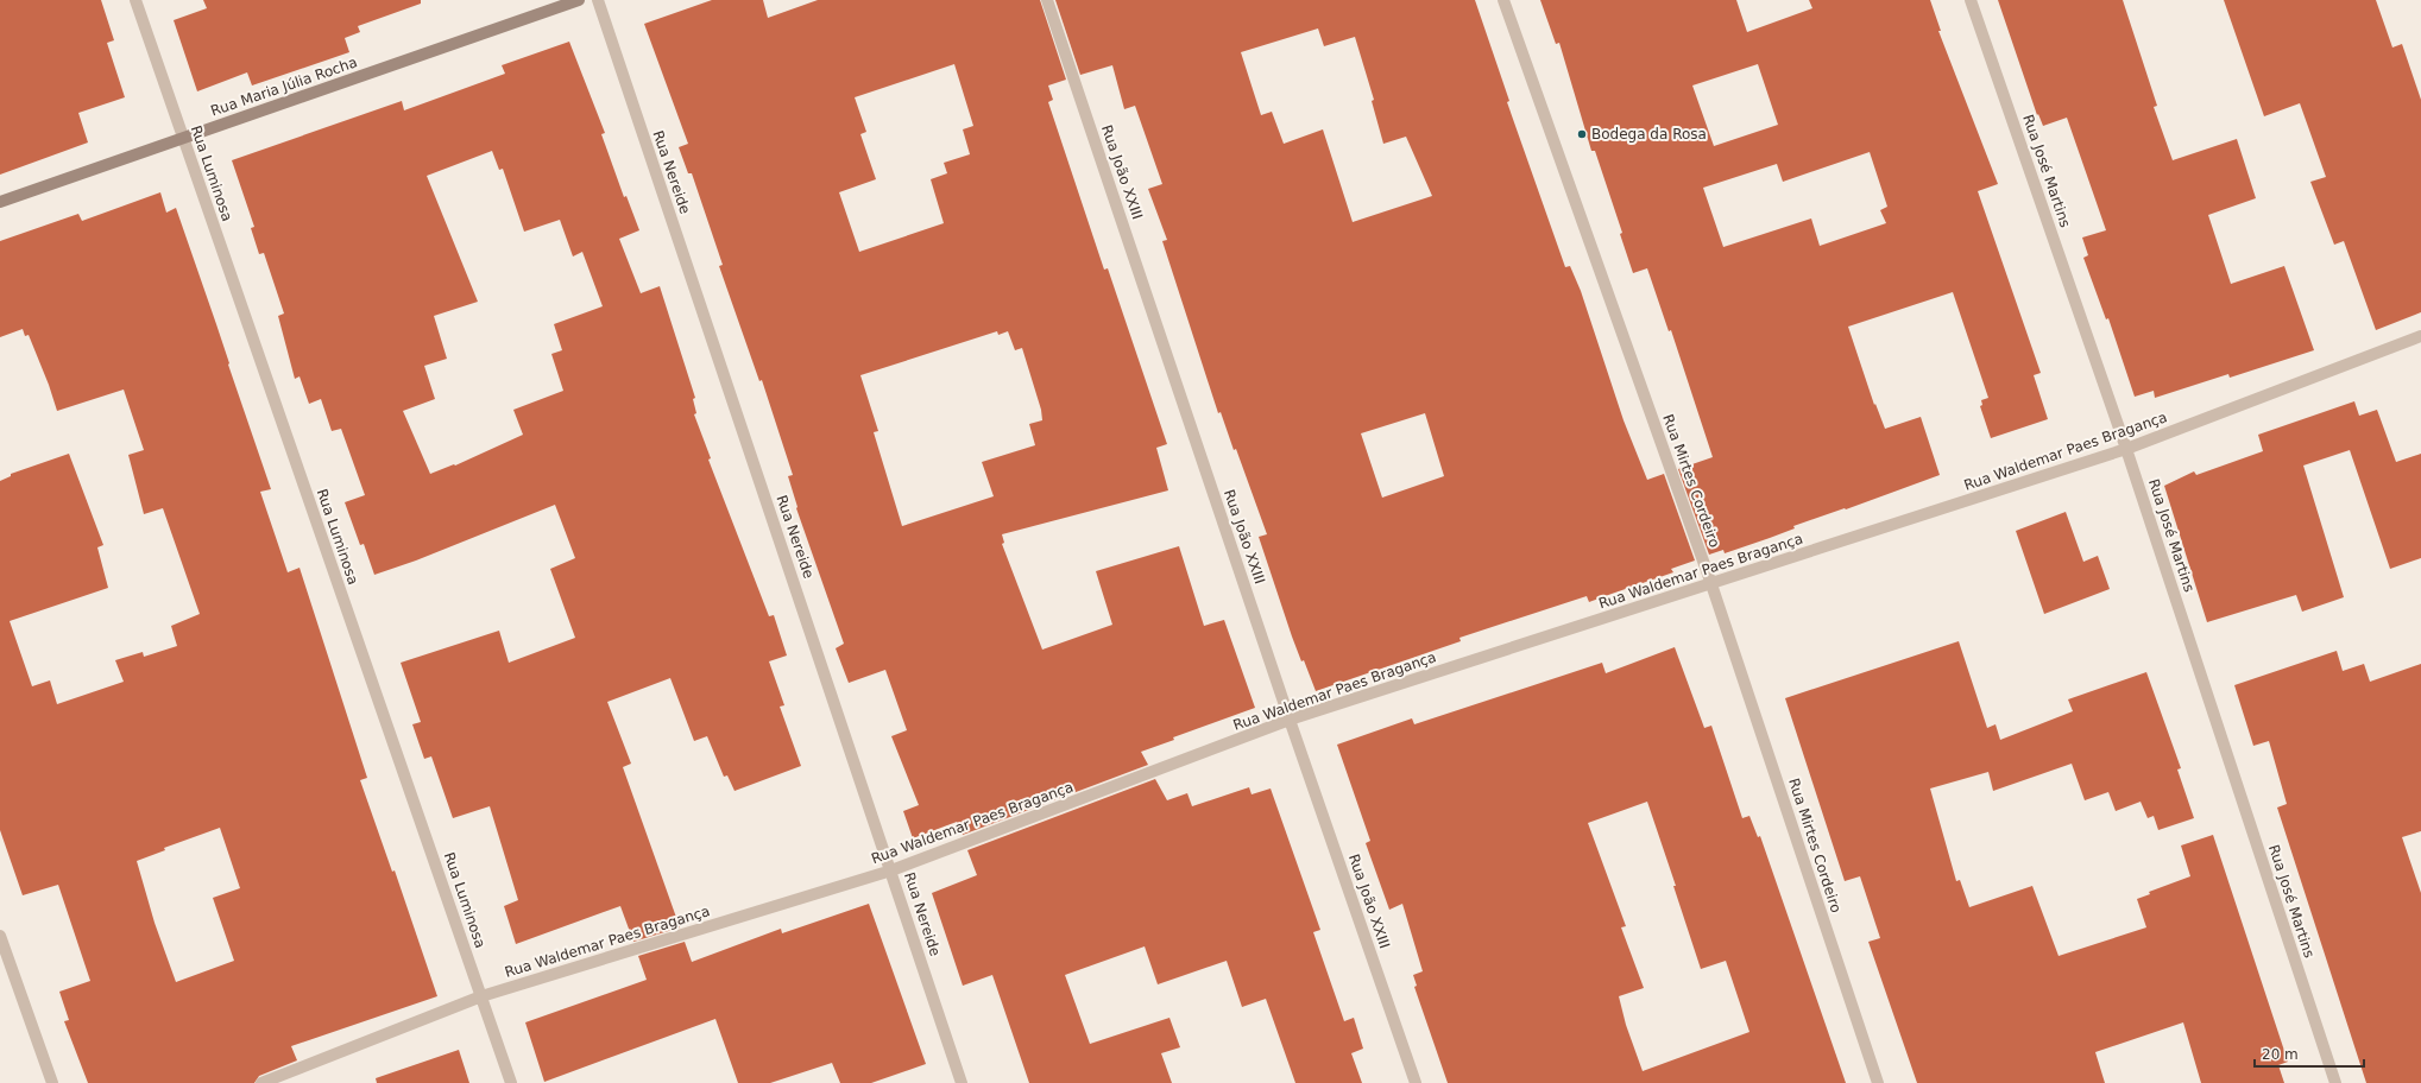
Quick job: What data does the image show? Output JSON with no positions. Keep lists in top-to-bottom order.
{
  "streets": {
    "street": [
      "Rua Maria Júlia Rocha",
      "Rua José Martins",
      "Rua Nereide",
      "Rua João XXIII",
      "Rua Luminosa",
      "Rua Waldemar Paes Bragança",
      "Rua Mirtes Cordeiro"
    ]
  },
  "crossings": [
    ["Rua Maria Júlia Rocha", "Rua Luminosa"],
    ["Rua José Martins", "Rua Waldemar Paes Bragança"],
    ["Rua Nereide", "Rua Waldemar Paes Bragança"],
    ["Rua João XXIII", "Rua Waldemar Paes Bragança"],
    ["Rua Luminosa", "Rua Waldemar Paes Bragança"],
    ["Rua Waldemar Paes Bragança", "Rua Mirtes Cordeiro"]
  ],
  "places": ["Bodega da Rosa"],
  "scale_bar": "20 m"
}
